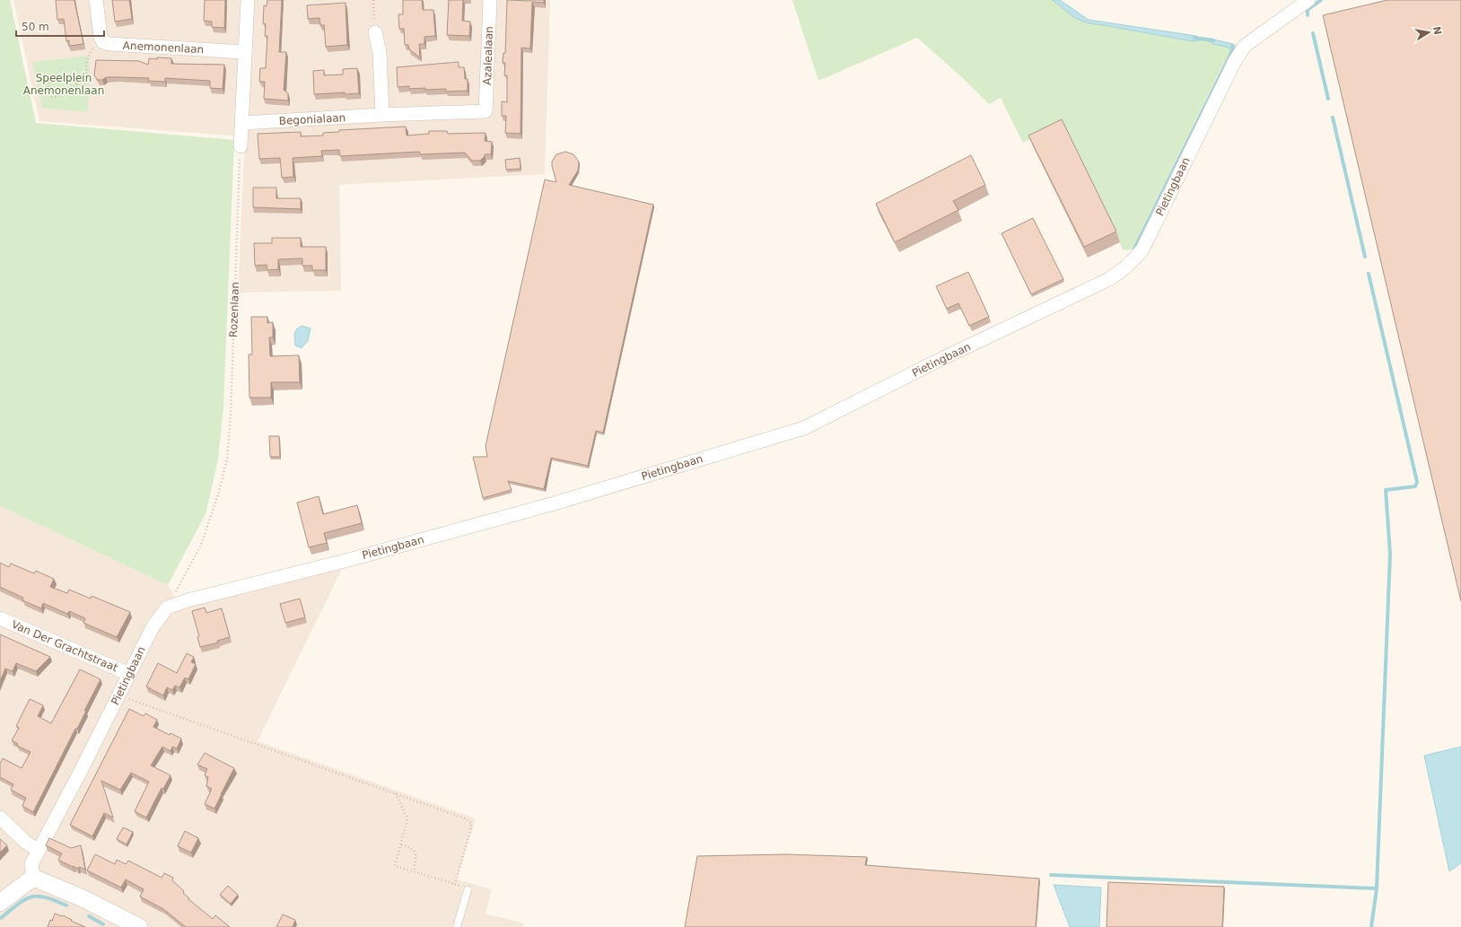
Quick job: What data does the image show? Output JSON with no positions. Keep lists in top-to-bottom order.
{
  "streets": {
    "street": [
      "Anemonenlaan",
      "Azalealaan",
      "Begonialaan",
      "Pietingbaan",
      "Van Der Grachtstraat"
    ],
    "path": ["Rozenlaan"]
  },
  "crossings": [
    ["Azalealaan", "Begonialaan"],
    ["Pietingbaan", "Rozenlaan"],
    ["Pietingbaan", "Van Der Grachtstraat"]
  ],
  "parks": ["Speelplein Anemonenlaan"],
  "scale_bar": "50 m",
  "north": "right"
}
